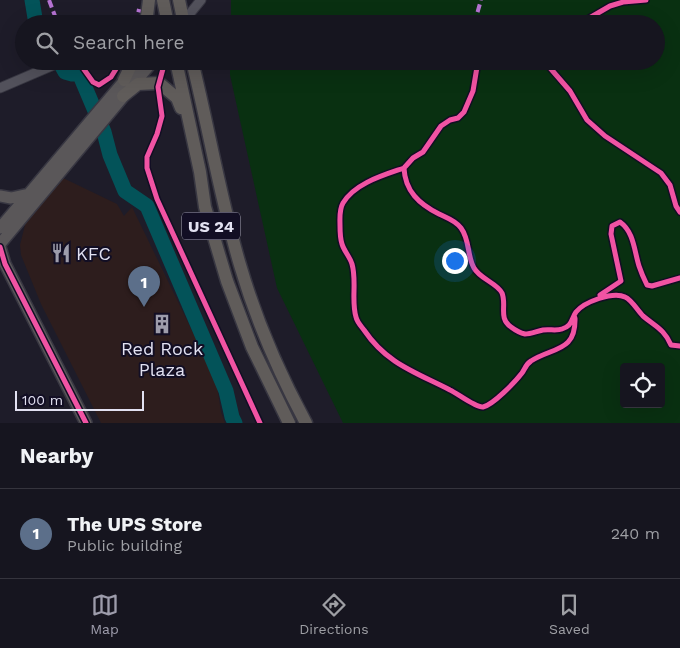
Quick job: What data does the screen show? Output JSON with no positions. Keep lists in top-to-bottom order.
{
  "streets": {
    "highway": ["US 24"]
  },
  "places": {
    "restaurant": ["KFC"],
    "building": ["Red Rock Plaza"]
  },
  "scale_bar": "100 m",
  "page": {
    "search": "Search here",
    "pins": "1",
    "scale": "100 m",
    "heading": "Nearby",
    "list": [
      {
        "mark": "1",
        "name": "The UPS Store",
        "note": "Public building",
        "value": "240 m"
      }
    ],
    "nav": ["Map", "Directions", "Saved"]
  }
}
